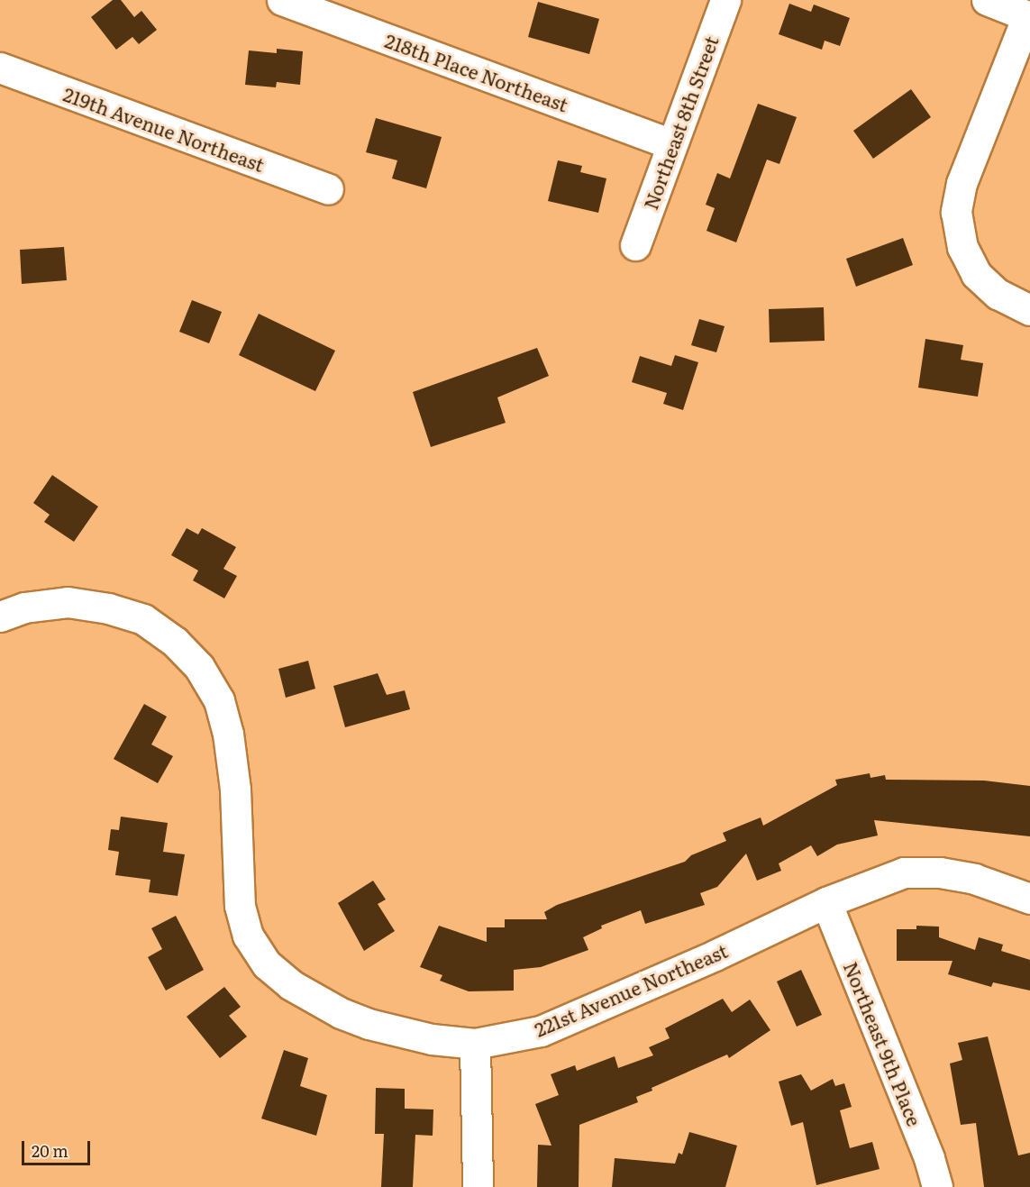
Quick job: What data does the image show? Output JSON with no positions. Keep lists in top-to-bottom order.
{
  "streets": {
    "street": [
      "218th Place Northeast",
      "Northeast 8th Street",
      "219th Avenue Northeast",
      "221st Avenue Northeast",
      "Northeast 9th Place"
    ]
  },
  "crossings": [
    ["218th Place Northeast", "Northeast 8th Street"],
    ["221st Avenue Northeast", "Northeast 9th Place"]
  ],
  "scale_bar": "20 m"
}
